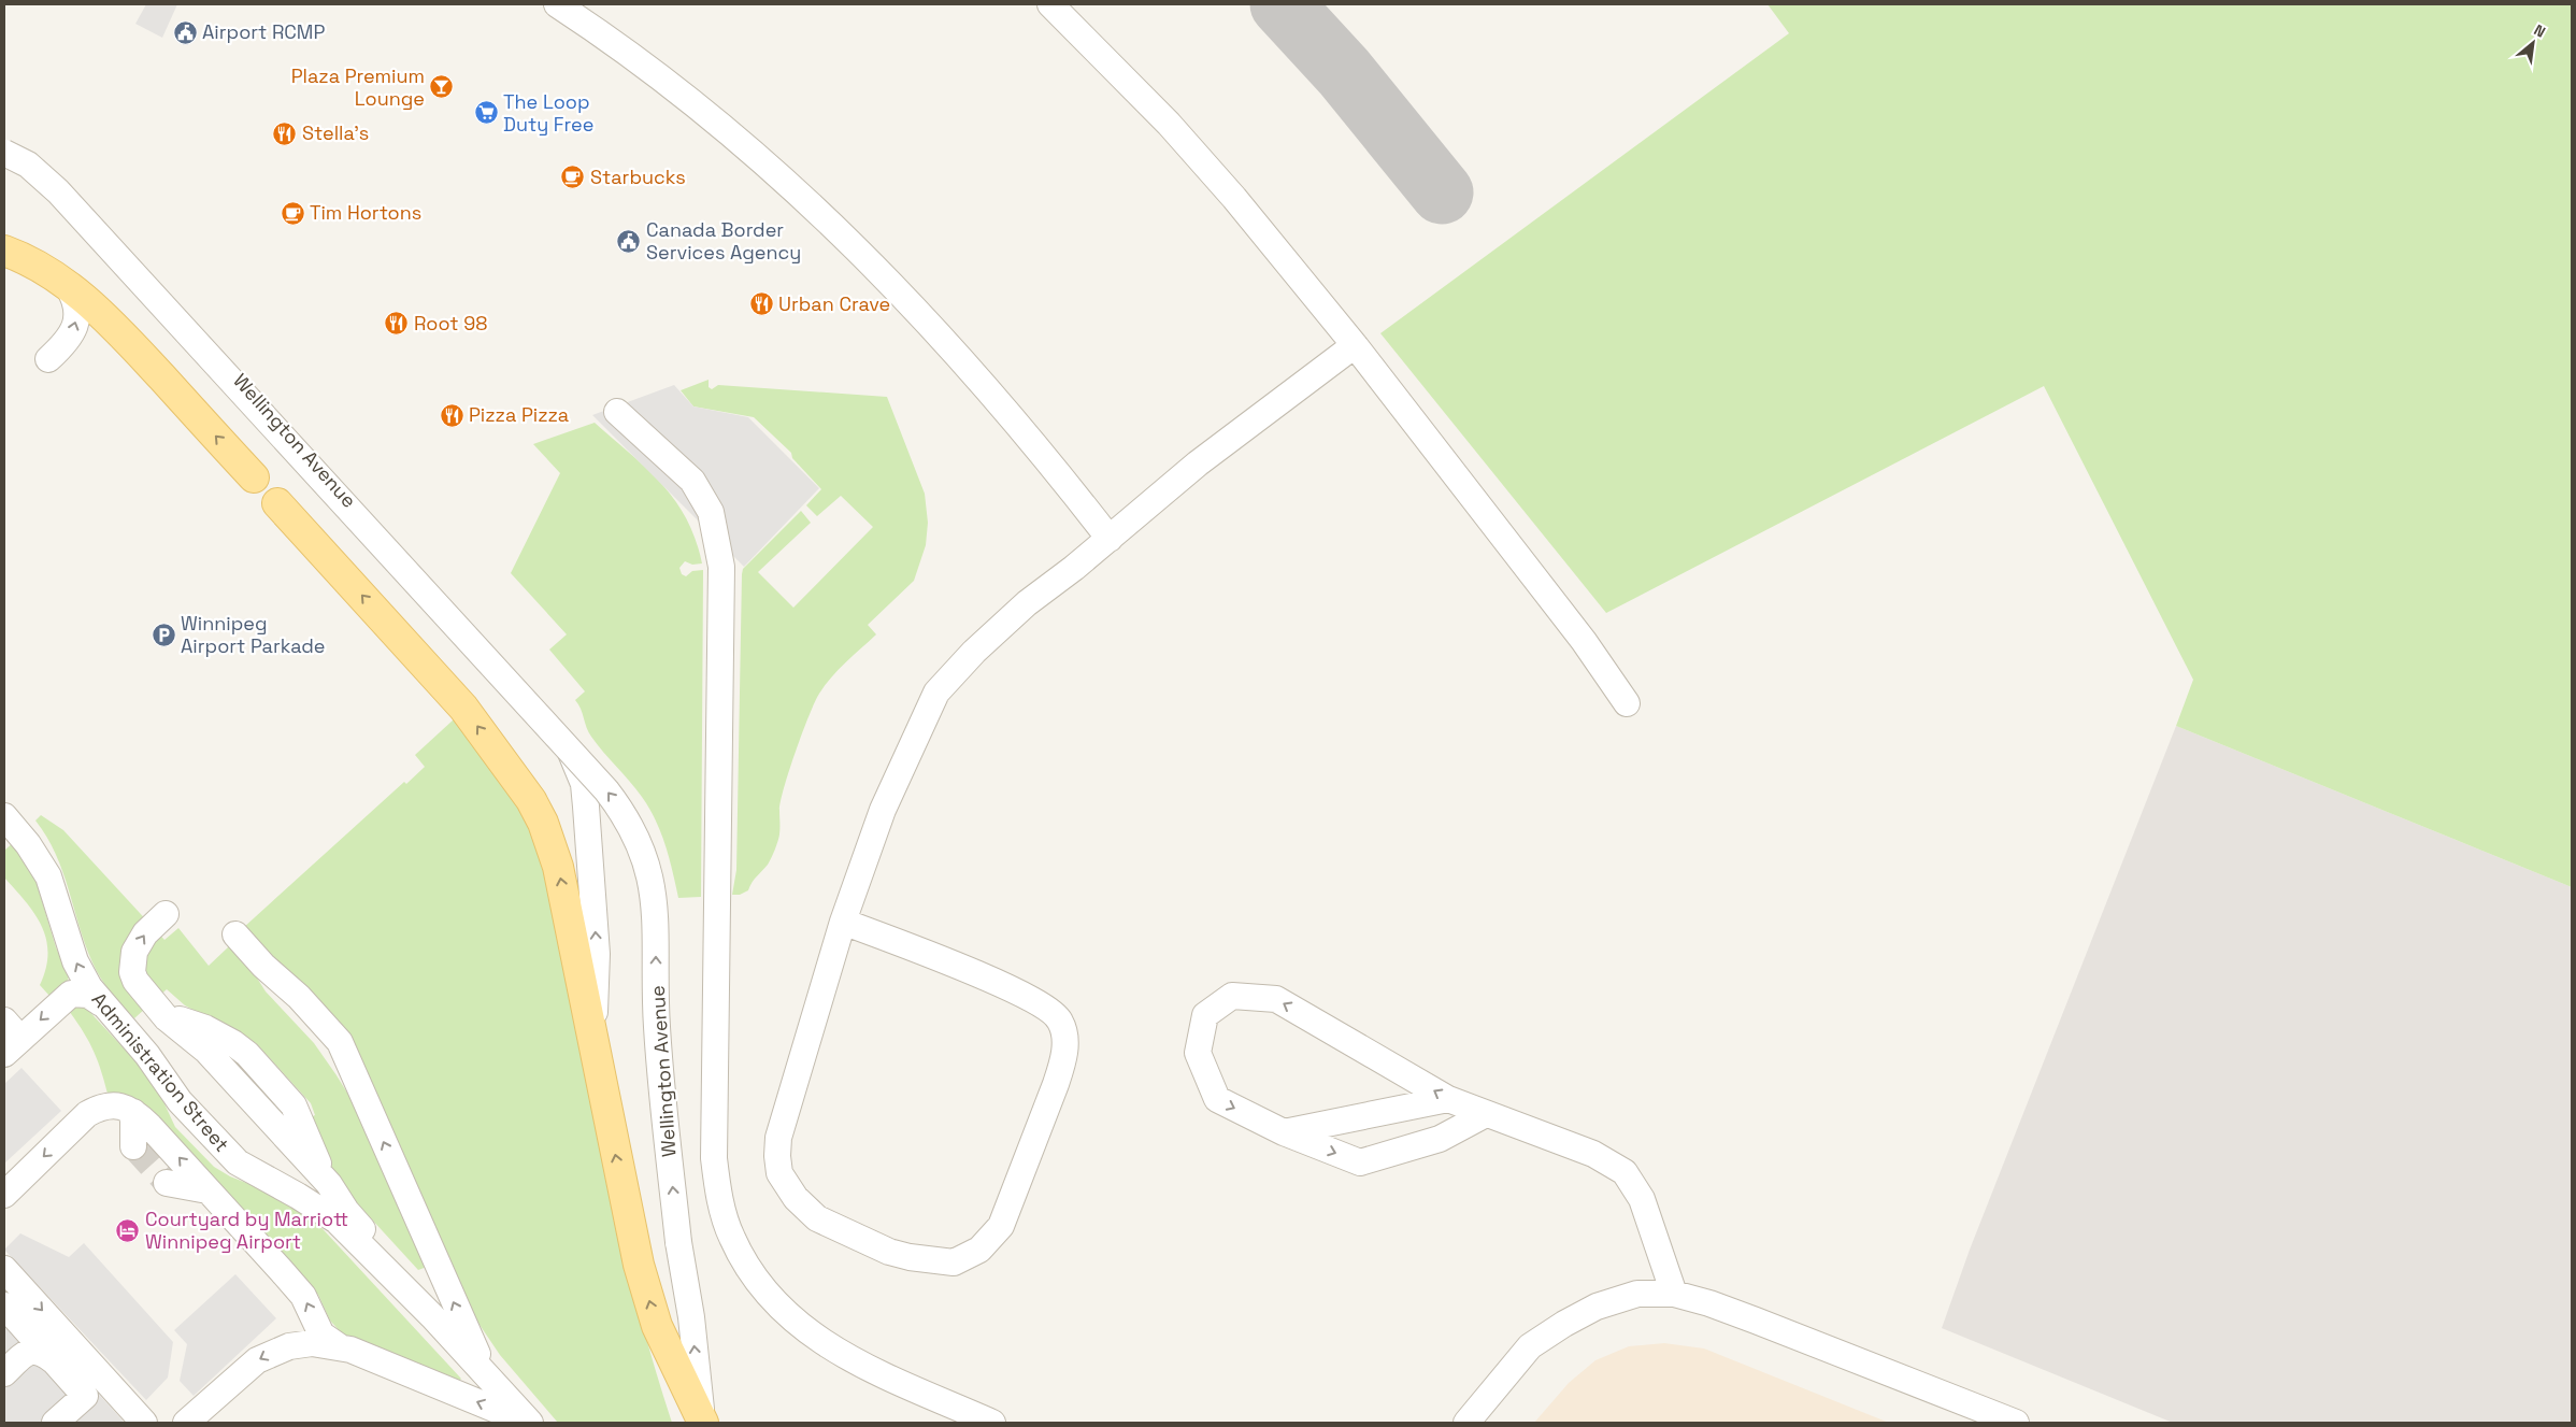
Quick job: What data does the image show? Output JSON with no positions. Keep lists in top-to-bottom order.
{
  "streets": {
    "main road": ["Wellington Avenue"],
    "street": ["Administration Street"]
  },
  "one_way": ["Wellington Avenue"],
  "places": {
    "public building": ["Airport RCMP", "Canada Border Services Agency"],
    "bar": ["Plaza Premium Lounge"],
    "supermarket": ["The Loop Duty Free"],
    "restaurant": [
      "Stella's",
      "Urban Crave",
      "Root 98",
      "Pizza Pizza"
    ],
    "cafe": ["Starbucks", "Tim Hortons"],
    "parking": ["Winnipeg Airport Parkade"],
    "hotel": ["Courtyard by Marriott Winnipeg Airport"]
  },
  "north": "top right"
}
